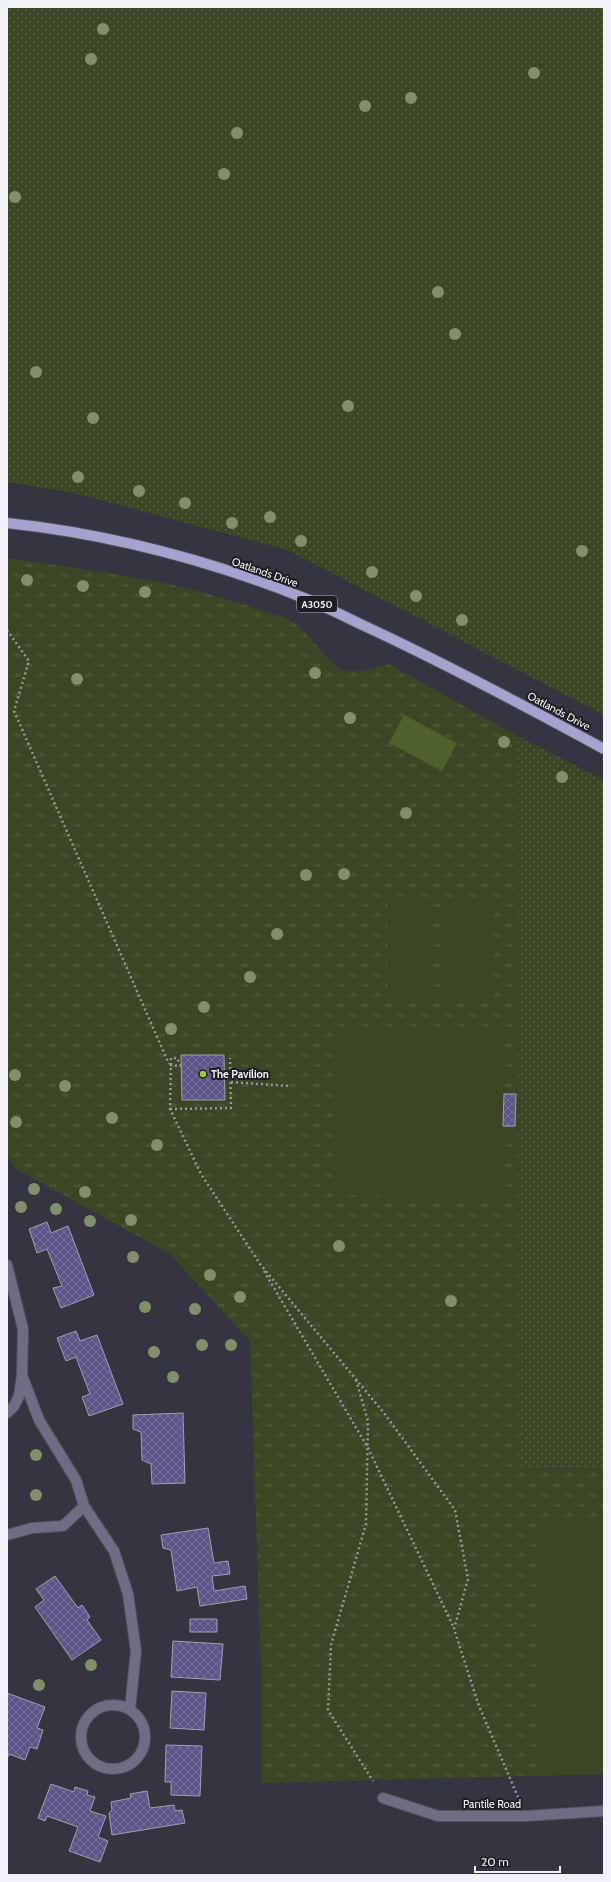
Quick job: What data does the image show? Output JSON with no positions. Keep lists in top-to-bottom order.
{
  "streets": {
    "main road": ["Oatlands Drive", "A3050"],
    "street": ["Pantile Road"]
  },
  "places": ["The Pavilion"],
  "scale_bar": "20 m"
}
